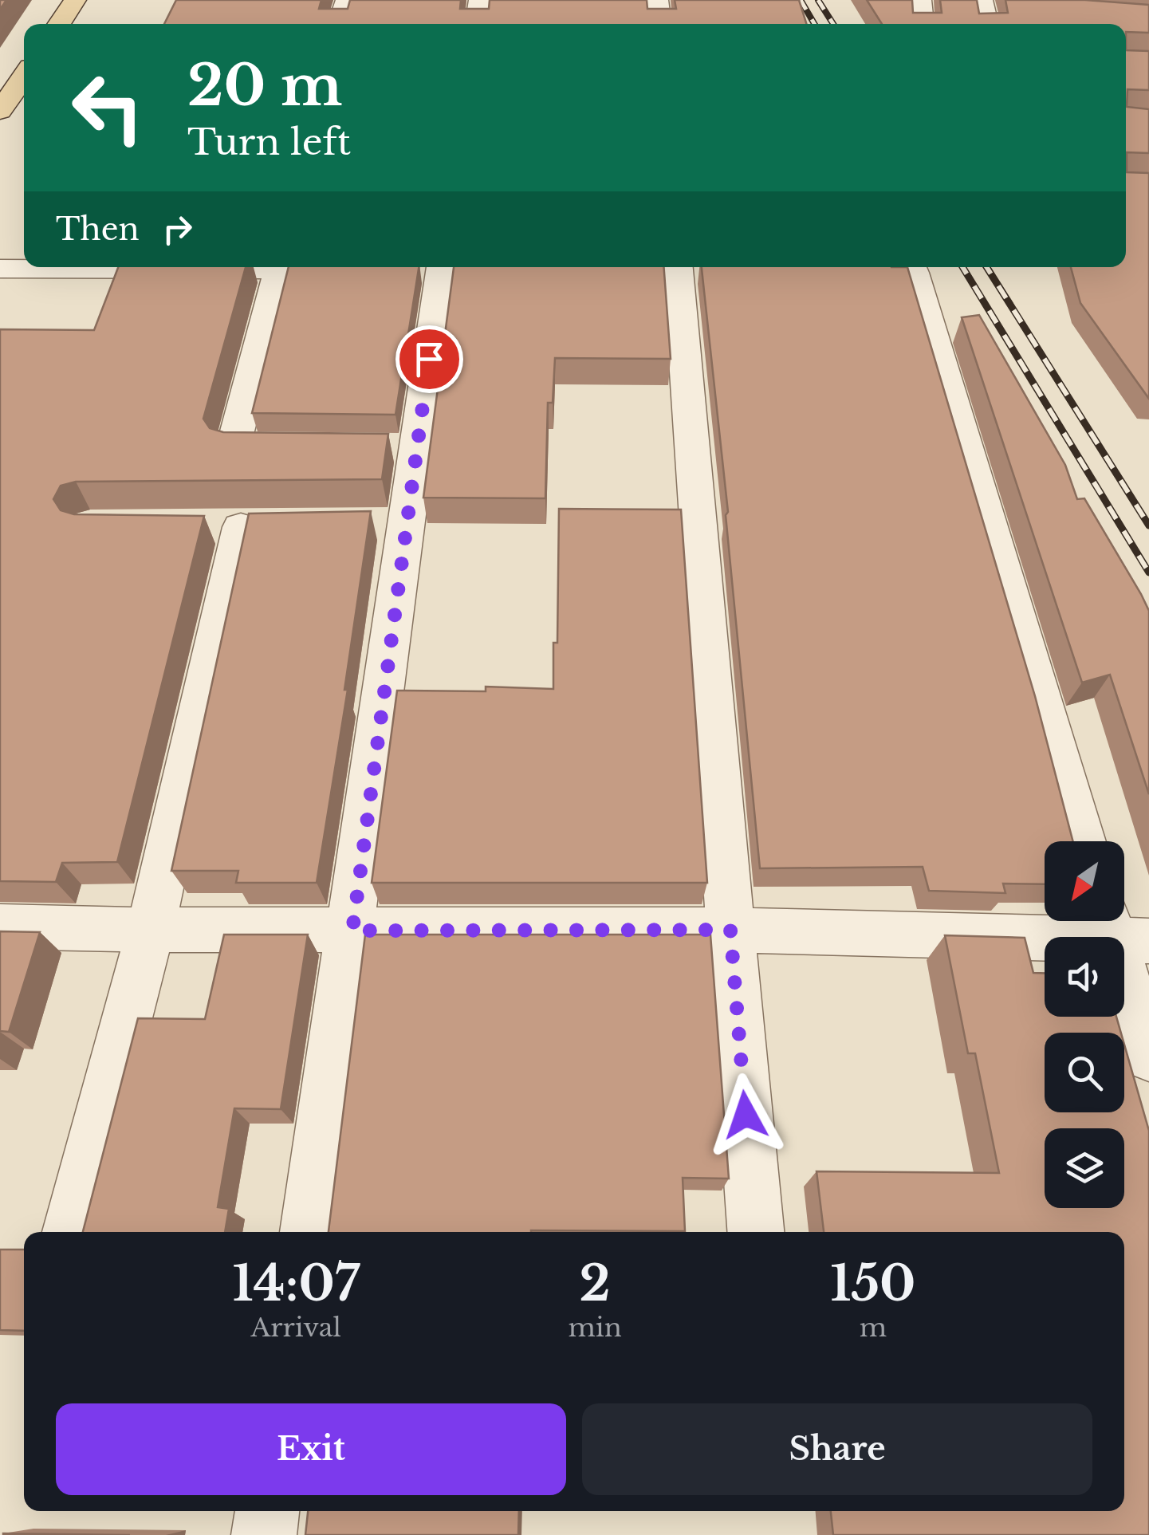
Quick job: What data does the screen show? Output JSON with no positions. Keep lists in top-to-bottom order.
{
  "north": "bottom left",
  "page": {
    "turn": ["20 m", "Turn left"],
    "then": "Then",
    "eta": [
      "14:07",
      "Arrival",
      "2",
      "min",
      "150",
      "m"
    ],
    "buttons": ["Exit", "Share"]
  }
}
